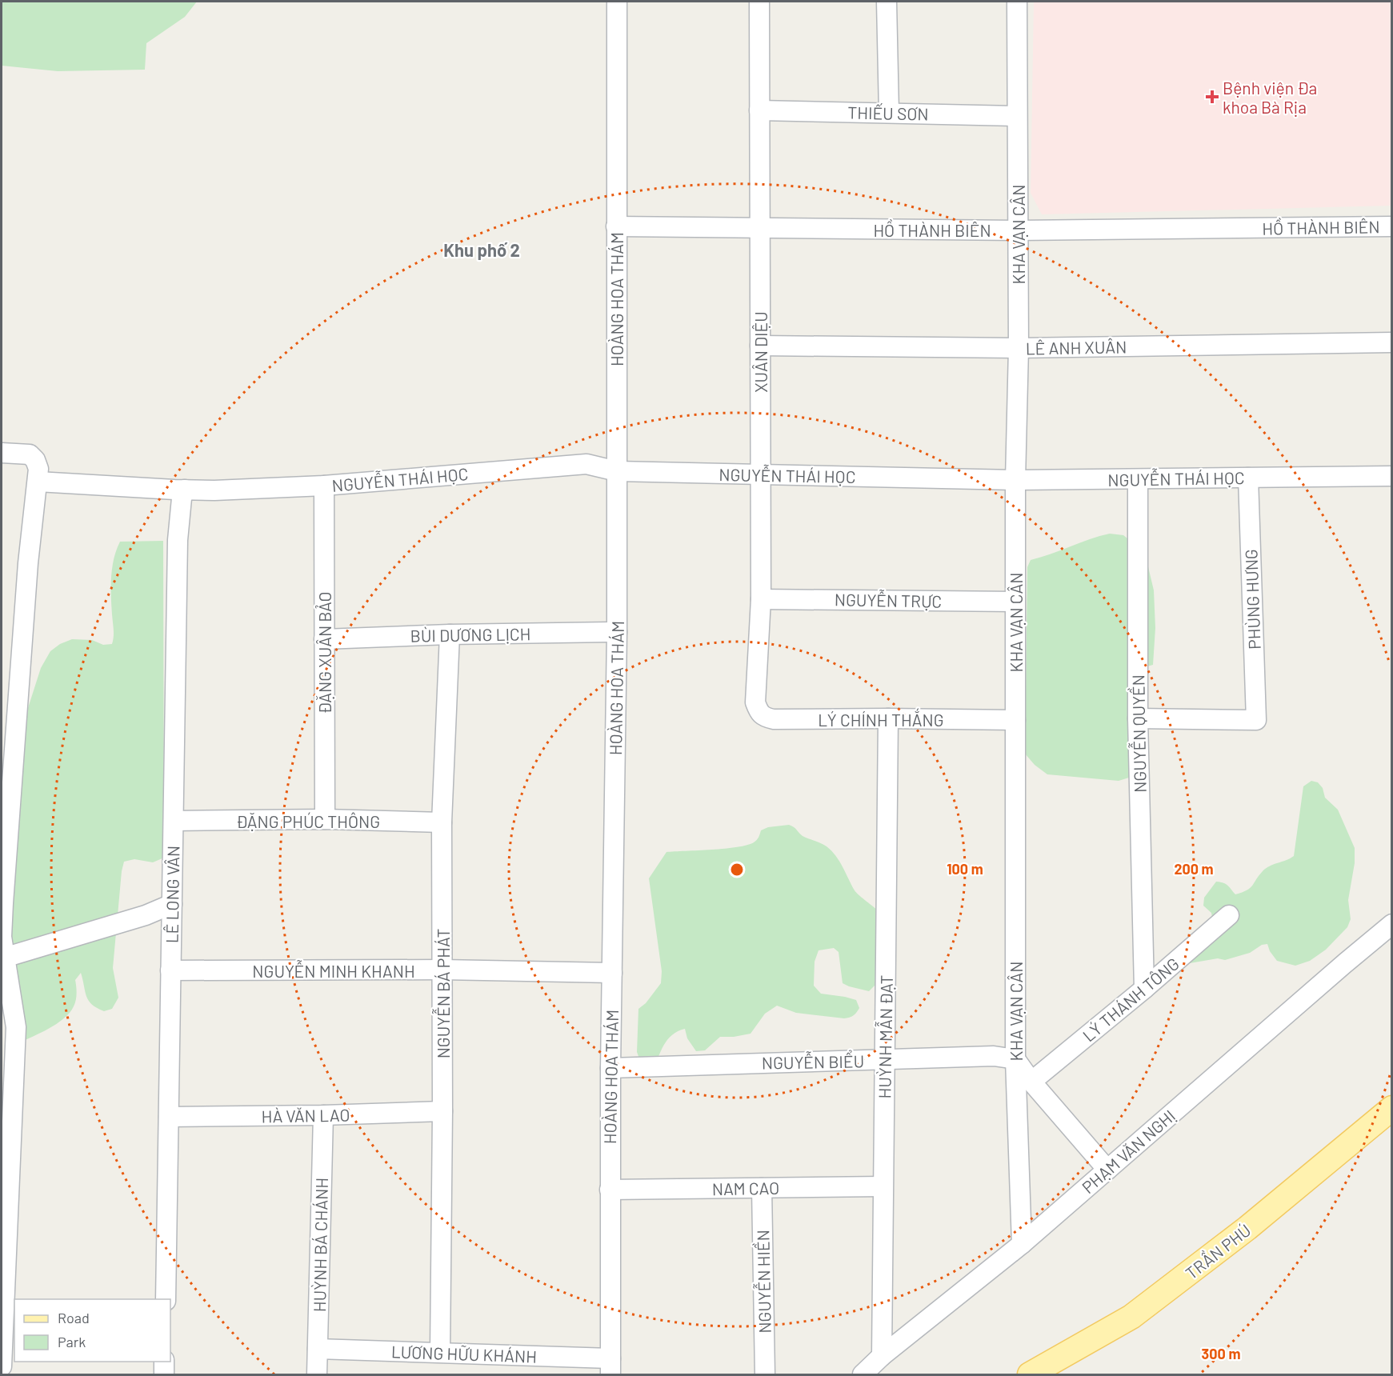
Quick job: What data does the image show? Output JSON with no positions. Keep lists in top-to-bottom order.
{
  "streets": {
    "main road": ["TRẦN PHÚ"],
    "street": [
      "THIẾU SƠN",
      "HỒ THÀNH BIÊN",
      "KHA VẠN CÂN",
      "HOÀNG HOA THÁM",
      "LÊ ANH XUÂN",
      "XUÂN DIỆU",
      "NGUYỄN THÁI HỌC",
      "PHÙNG HƯNG",
      "NGUYỄN TRỰC",
      "BÙI DƯƠNG LỊCH",
      "ĐẶNG XUÂN BẢO",
      "LÝ CHÍNH THẮNG",
      "NGUYỄN QUYỀN",
      "ĐẶNG PHÚC THÔNG",
      "LÊ LONG VÂN",
      "NGUYỄN MINH KHANH",
      "NGUYỄN BÁ PHÁT",
      "LÝ THÁNH TÔNG",
      "HUỲNH MẪN ĐẠT",
      "NGUYỄN BIỂU",
      "HÀ VĂN LAO",
      "PHẠM VĂN NGHỊ",
      "NAM CAO",
      "HUỲNH BÁ CHÁNH",
      "NGUYỄN HIỀN",
      "LƯƠNG HỮU KHÁNH"
    ]
  },
  "crossings": [
    ["THIẾU SƠN", "KHA VẠN CÂN"],
    ["THIẾU SƠN", "XUÂN DIỆU"],
    ["HỒ THÀNH BIÊN", "KHA VẠN CÂN"],
    ["HỒ THÀNH BIÊN", "HOÀNG HOA THÁM"],
    ["HỒ THÀNH BIÊN", "XUÂN DIỆU"],
    ["KHA VẠN CÂN", "LÊ ANH XUÂN"],
    ["KHA VẠN CÂN", "NGUYỄN THÁI HỌC"],
    ["KHA VẠN CÂN", "NGUYỄN TRỰC"],
    ["KHA VẠN CÂN", "LÝ CHÍNH THẮNG"],
    ["KHA VẠN CÂN", "NGUYỄN BIỂU"],
    ["KHA VẠN CÂN", "PHẠM VĂN NGHỊ"],
    ["HOÀNG HOA THÁM", "NGUYỄN THÁI HỌC"],
    ["HOÀNG HOA THÁM", "BÙI DƯƠNG LỊCH"],
    ["HOÀNG HOA THÁM", "NGUYỄN MINH KHANH"],
    ["HOÀNG HOA THÁM", "NGUYỄN BIỂU"],
    ["HOÀNG HOA THÁM", "NAM CAO"],
    ["HOÀNG HOA THÁM", "LƯƠNG HỮU KHÁNH"],
    ["LÊ ANH XUÂN", "XUÂN DIỆU"],
    ["XUÂN DIỆU", "NGUYỄN THÁI HỌC"],
    ["XUÂN DIỆU", "NGUYỄN TRỰC"],
    ["XUÂN DIỆU", "LÝ CHÍNH THẮNG"],
    ["NGUYỄN THÁI HỌC", "PHÙNG HƯNG"],
    ["NGUYỄN THÁI HỌC", "ĐẶNG XUÂN BẢO"],
    ["NGUYỄN THÁI HỌC", "NGUYỄN QUYỀN"],
    ["NGUYỄN THÁI HỌC", "LÊ LONG VÂN"],
    ["PHÙNG HƯNG", "NGUYỄN QUYỀN"],
    ["BÙI DƯƠNG LỊCH", "ĐẶNG XUÂN BẢO"],
    ["BÙI DƯƠNG LỊCH", "NGUYỄN BÁ PHÁT"],
    ["ĐẶNG XUÂN BẢO", "ĐẶNG PHÚC THÔNG"],
    ["LÝ CHÍNH THẮNG", "HUỲNH MẪN ĐẠT"],
    ["NGUYỄN QUYỀN", "LÝ THÁNH TÔNG"],
    ["ĐẶNG PHÚC THÔNG", "LÊ LONG VÂN"],
    ["ĐẶNG PHÚC THÔNG", "NGUYỄN BÁ PHÁT"],
    ["LÊ LONG VÂN", "NGUYỄN MINH KHANH"],
    ["LÊ LONG VÂN", "HÀ VĂN LAO"],
    ["NGUYỄN MINH KHANH", "NGUYỄN BÁ PHÁT"],
    ["NGUYỄN BÁ PHÁT", "HÀ VĂN LAO"],
    ["NGUYỄN BÁ PHÁT", "LƯƠNG HỮU KHÁNH"],
    ["HUỲNH MẪN ĐẠT", "NGUYỄN BIỂU"],
    ["HUỲNH MẪN ĐẠT", "PHẠM VĂN NGHỊ"],
    ["HUỲNH MẪN ĐẠT", "NAM CAO"],
    ["HÀ VĂN LAO", "HUỲNH BÁ CHÁNH"],
    ["NAM CAO", "NGUYỄN HIỀN"],
    ["HUỲNH BÁ CHÁNH", "LƯƠNG HỮU KHÁNH"]
  ],
  "districts": ["Khu phố 2"],
  "places": {
    "health": ["Bệnh viện Đa khoa Bà Rịa"]
  },
  "legend": ["Road", "Park"],
  "rings": ["100 m", "200 m", "300 m"]
}
